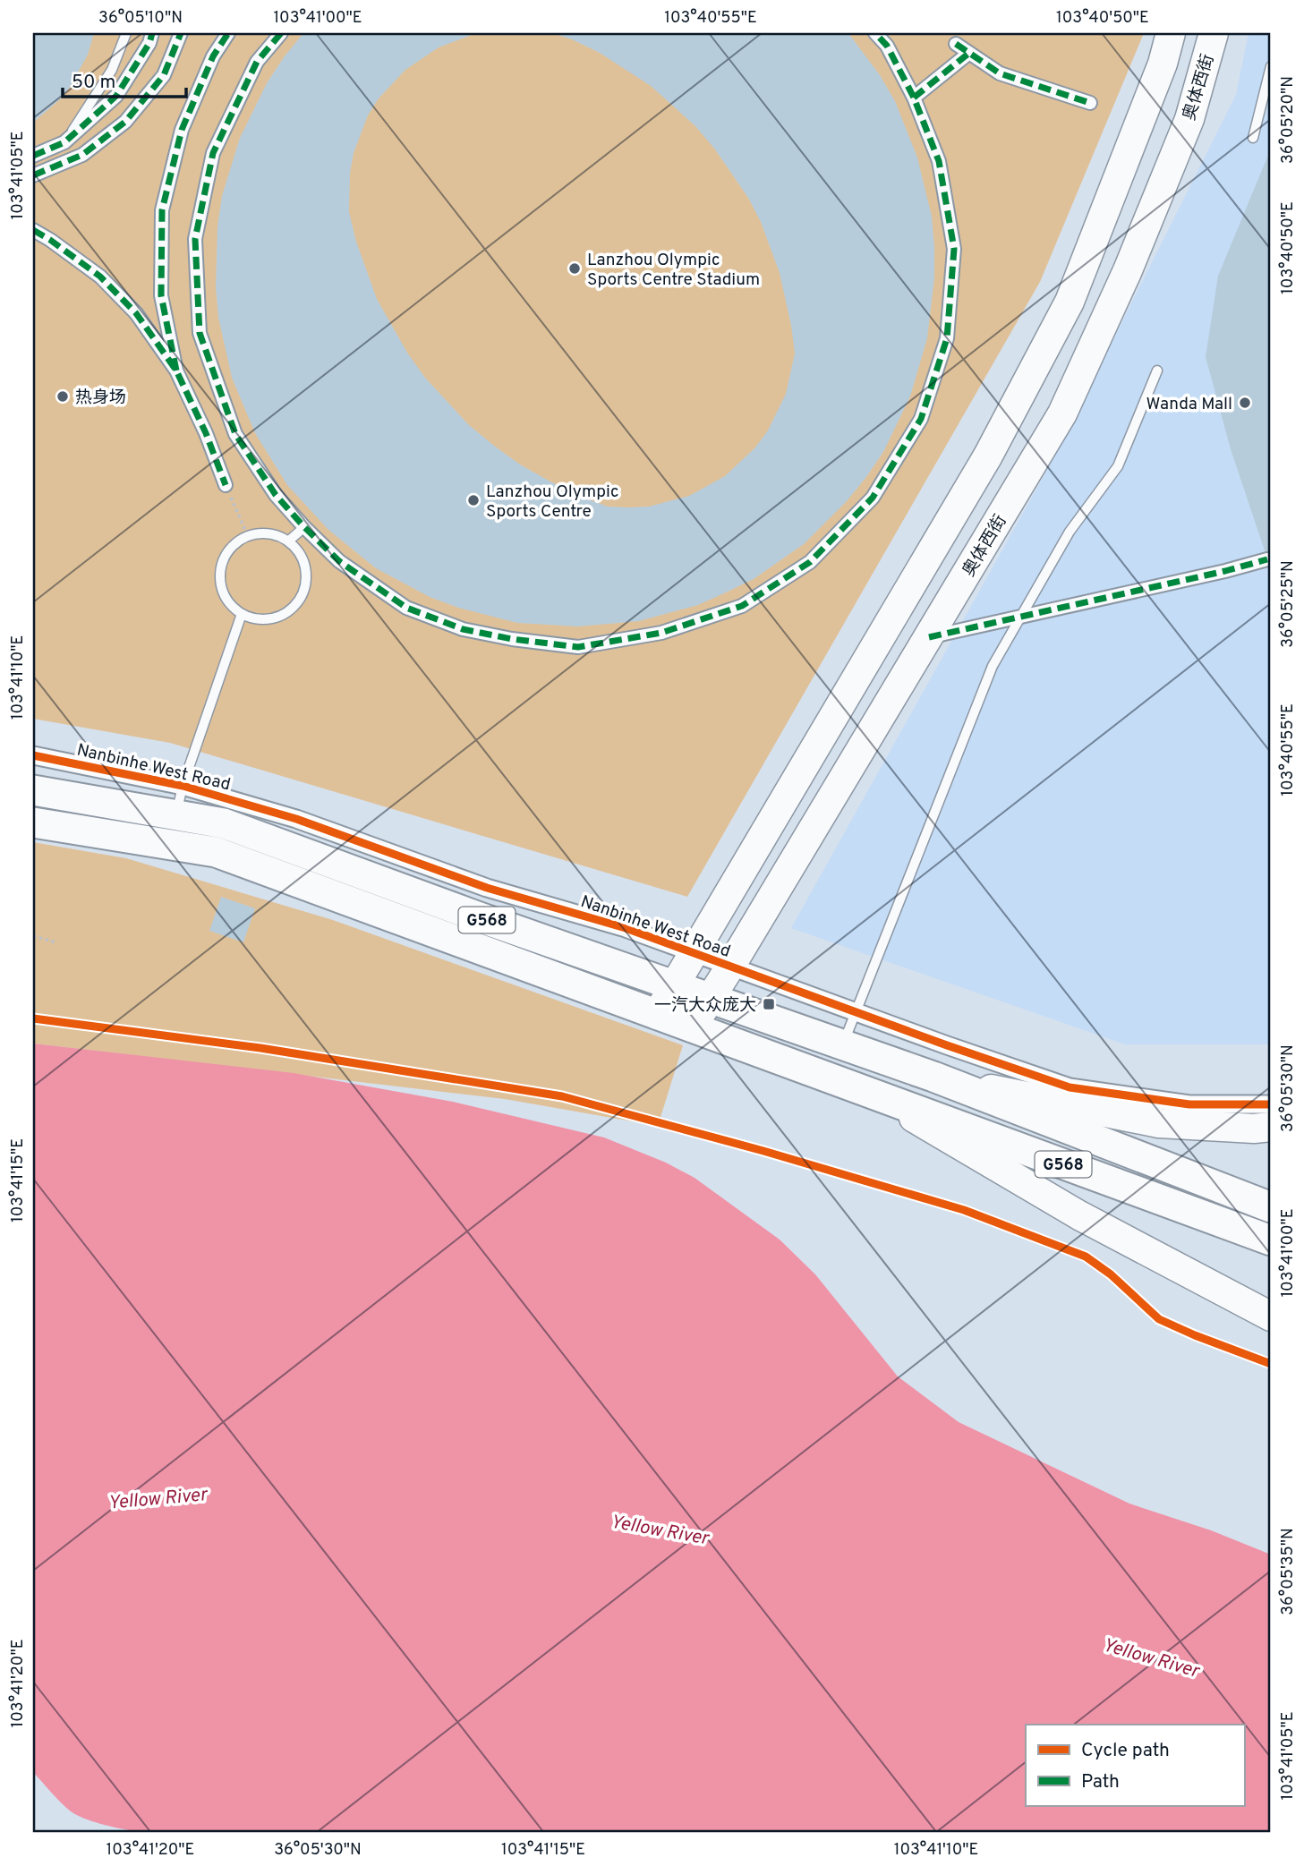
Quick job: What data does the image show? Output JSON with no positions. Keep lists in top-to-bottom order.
{
  "streets": {
    "highway": ["G568"],
    "main road": ["奥体西街"],
    "street": ["Nanbinhe West Road"]
  },
  "crossings": [
    ["奥体西街", "Nanbinhe West Road"],
    ["奥体西街", "G568"]
  ],
  "water": ["Yellow River"],
  "places": {
    "other": [
      "Lanzhou Olympic Sports Centre Stadium",
      "热身场",
      "Wanda Mall",
      "Lanzhou Olympic Sports Centre"
    ],
    "transit": ["一汽大众庞大"]
  },
  "legend": ["Cycle path", "Path"],
  "scale_bar": "50 m",
  "coordinates": [
    "36°05'10\"N",
    "103°41'00\"E",
    "103°40'55\"E",
    "103°40'50\"E",
    "36°05'20\"N",
    "103°41'05\"E",
    "36°05'25\"N",
    "103°41'10\"E",
    "36°05'30\"N",
    "103°41'15\"E",
    "36°05'35\"N",
    "103°41'20\"E"
  ]
}
